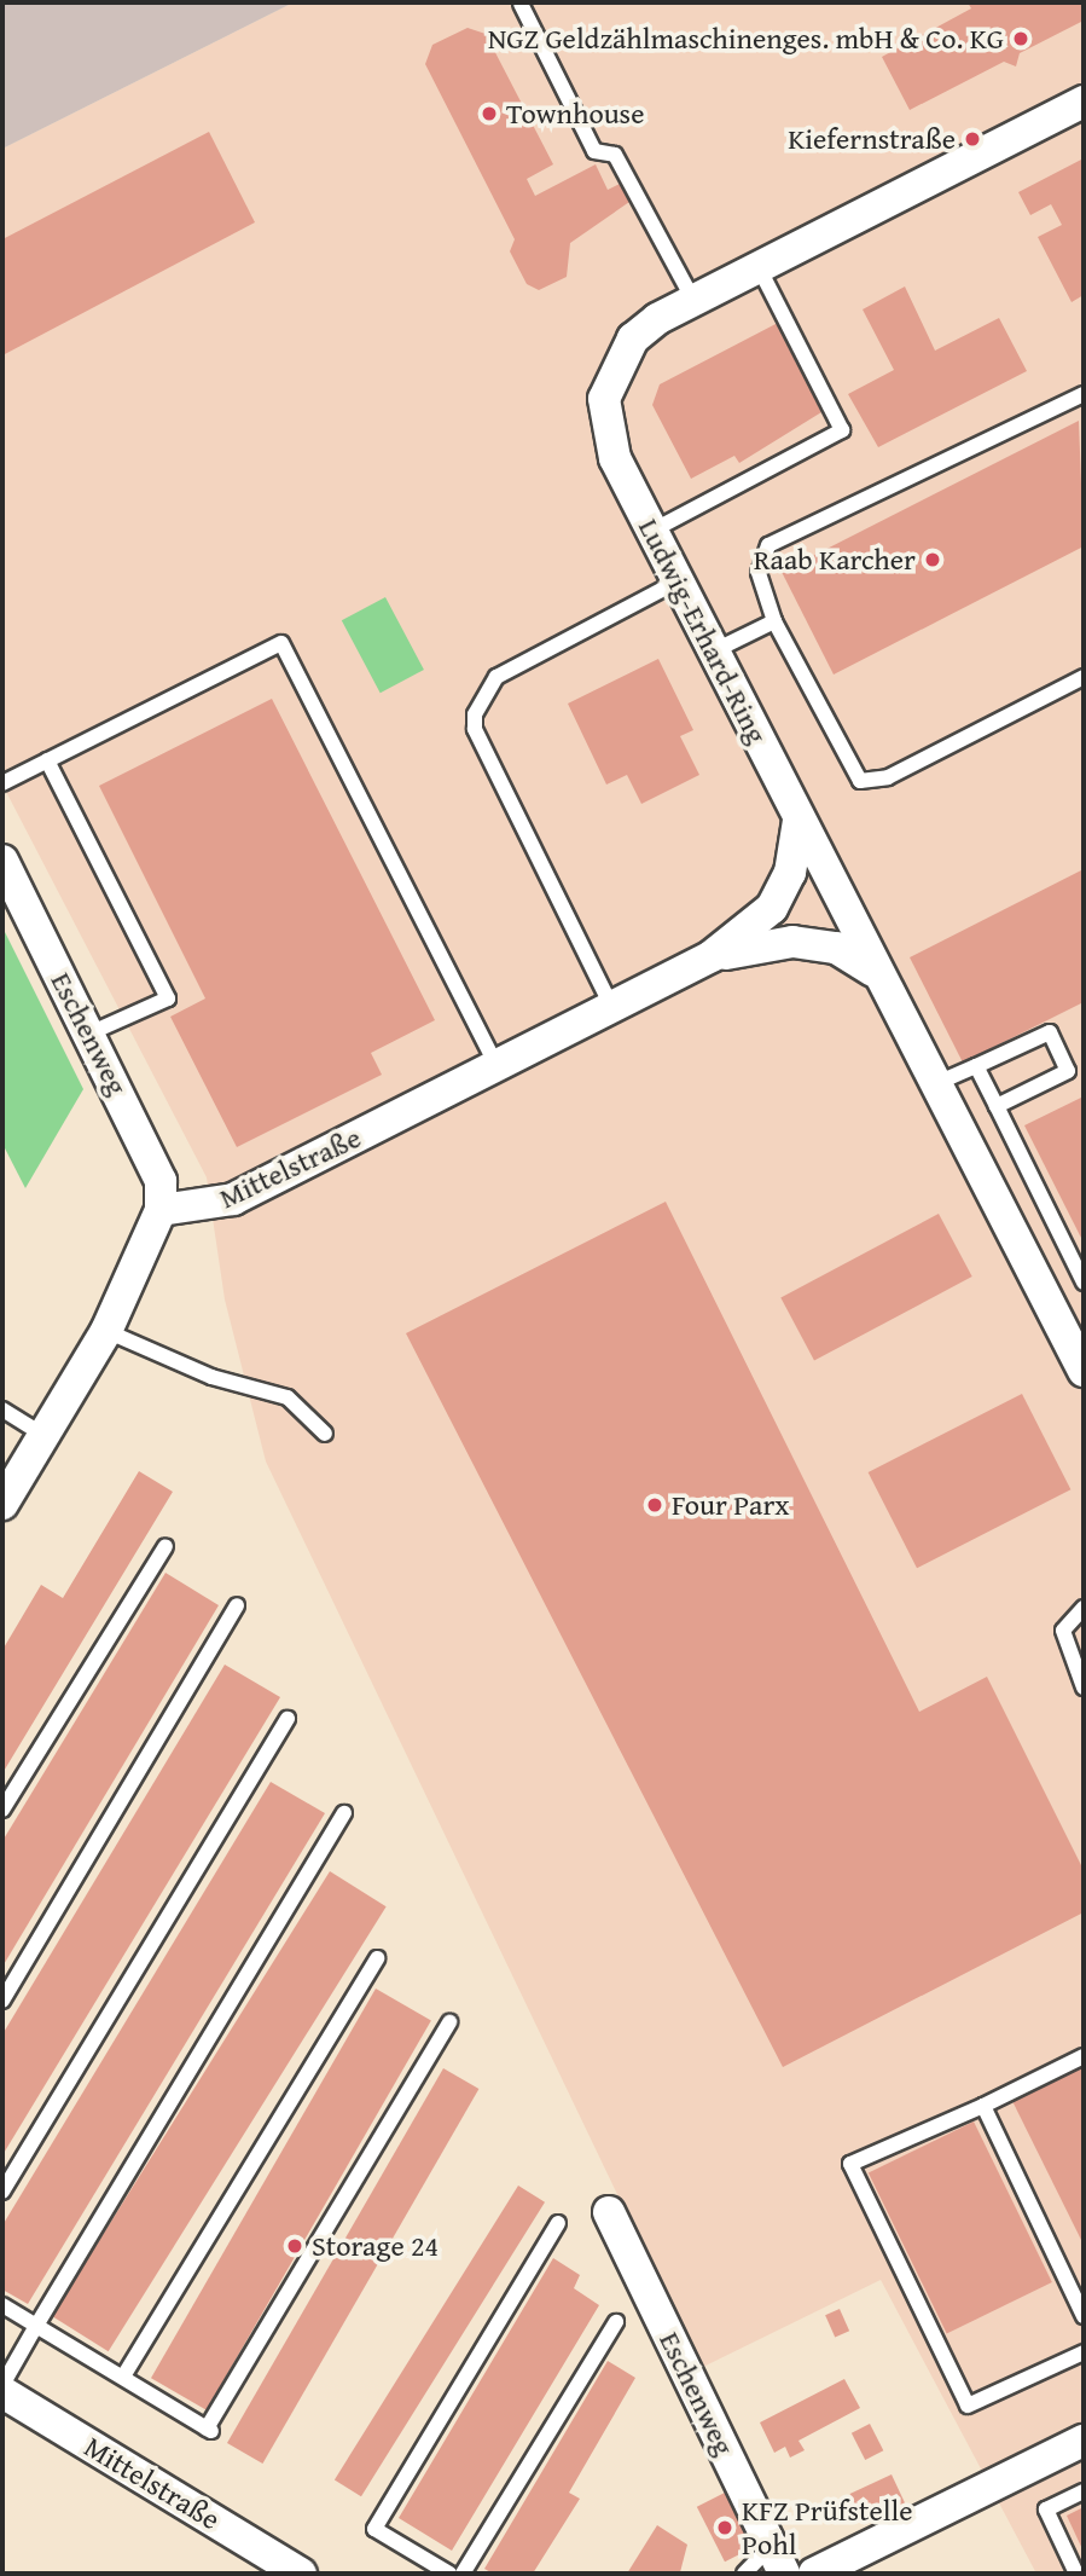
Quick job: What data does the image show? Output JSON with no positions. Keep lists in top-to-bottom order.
{
  "streets": {
    "street": ["Ludwig-Erhard-Ring", "Eschenweg", "Mittelstraße"]
  },
  "crossings": [
    ["Ludwig-Erhard-Ring", "Mittelstraße"],
    ["Eschenweg", "Mittelstraße"]
  ],
  "places": [
    "NGZ Geldzählmaschinenges. mbH & Co. KG",
    "Townhouse",
    "Kiefernstraße",
    "Raab Karcher",
    "Four Parx",
    "Storage 24",
    "KFZ Prüfstelle Pohl"
  ]
}
